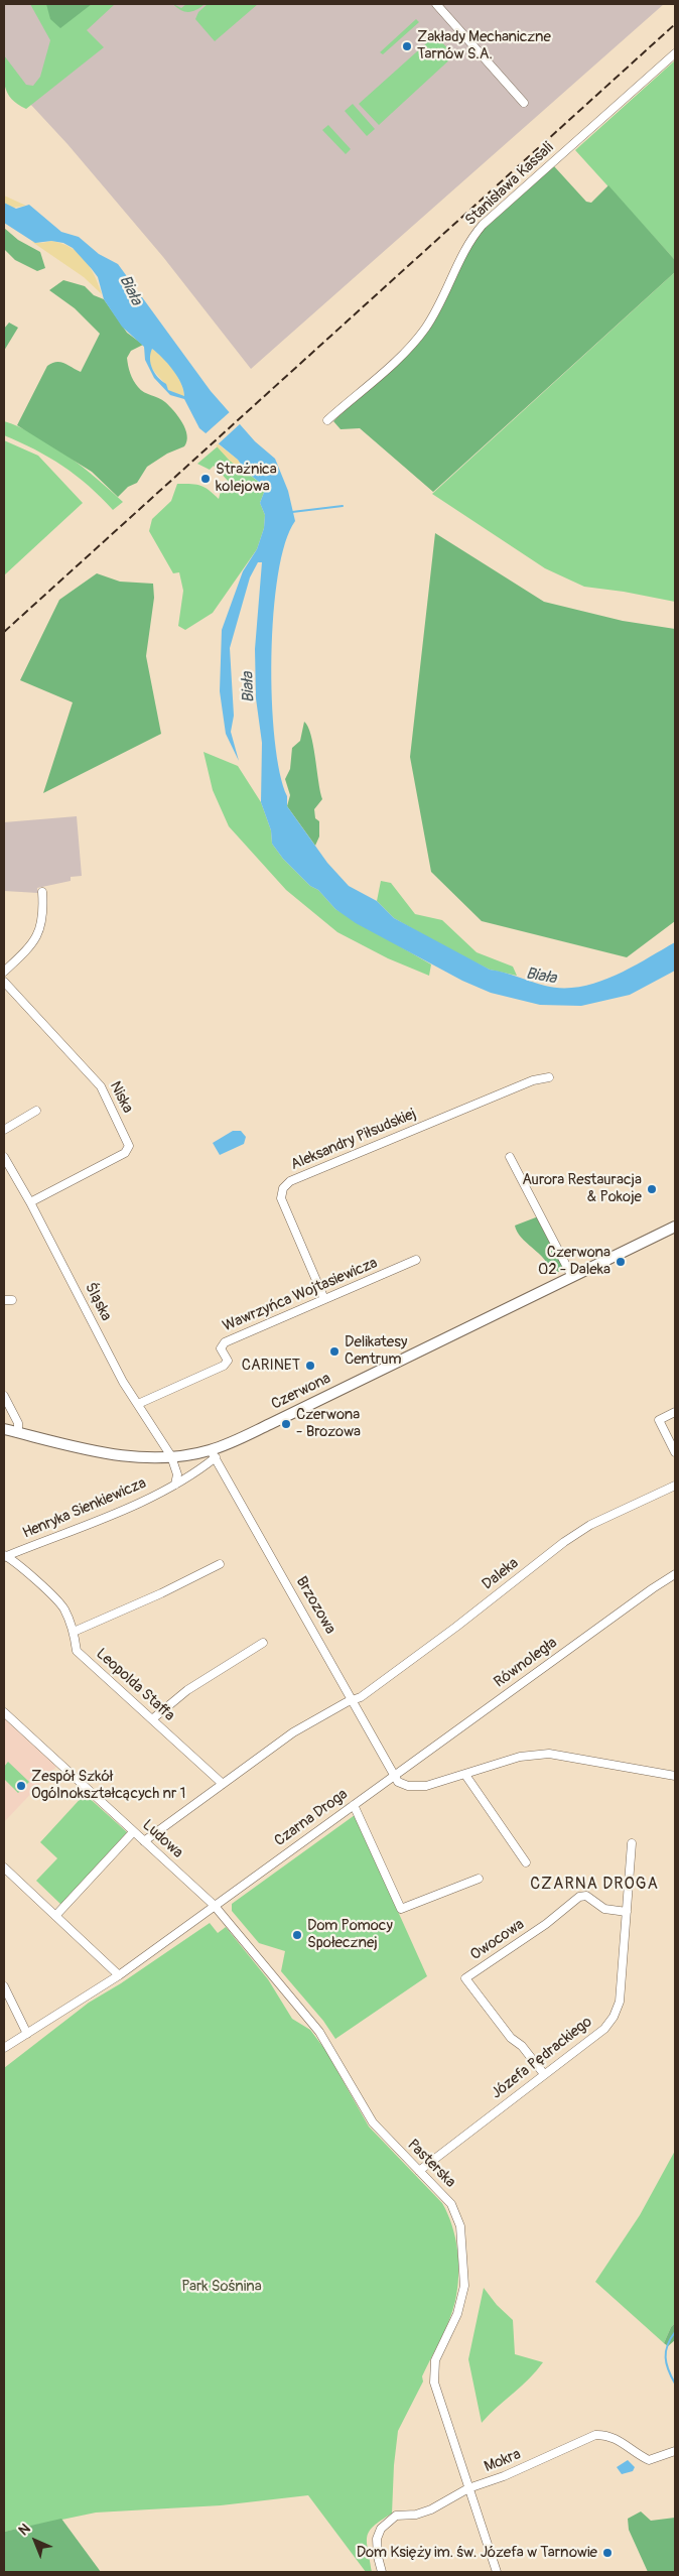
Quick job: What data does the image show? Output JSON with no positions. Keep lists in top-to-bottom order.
{
  "streets": {
    "main road": ["Czerwona"],
    "street": [
      "Stanisława Kassali",
      "Niska",
      "Aleksandry Piłsudskiej",
      "Wawrzyńca Wojtasiewicza",
      "Śląska",
      "Henryka Sienkiewicza",
      "Daleka",
      "Brzozowa",
      "Równoległa",
      "Leopolda Staffa",
      "Czarna Droga",
      "Ludowa",
      "Owocowa",
      "Józefa Pędrackiego",
      "Pasterska",
      "Mokra"
    ]
  },
  "crossings": [
    ["Niska", "Śląska"],
    ["Aleksandry Piłsudskiej", "Wawrzyńca Wojtasiewicza"],
    ["Wawrzyńca Wojtasiewicza", "Śląska"],
    ["Śląska", "Czerwona"],
    ["Czerwona", "Henryka Sienkiewicza"],
    ["Czerwona", "Brzozowa"],
    ["Henryka Sienkiewicza", "Brzozowa"],
    ["Henryka Sienkiewicza", "Leopolda Staffa"],
    ["Daleka", "Brzozowa"],
    ["Daleka", "Leopolda Staffa"],
    ["Daleka", "Ludowa"],
    ["Brzozowa", "Równoległa"],
    ["Brzozowa", "Czarna Droga"],
    ["Równoległa", "Czarna Droga"],
    ["Czarna Droga", "Ludowa"],
    ["Czarna Droga", "Pasterska"],
    ["Ludowa", "Pasterska"],
    ["Owocowa", "Józefa Pędrackiego"],
    ["Józefa Pędrackiego", "Pasterska"],
    ["Pasterska", "Mokra"]
  ],
  "districts": ["CZARNA DROGA"],
  "water": ["Biała"],
  "parks": ["Park Sośnina"],
  "places": [
    "Zakłady Mechaniczne Tarnów S.A.",
    "Strażnica kolejowa",
    "Aurora Restauracja & Pokoje",
    "Czerwona 02 - Daleka",
    "Delikatesy Centrum",
    "CARINET",
    "Czerwona - Brozowa",
    "Zespół Szkół Ogólnokształcących nr 1",
    "Dom Pomocy Społecznej",
    "Dom Księży im. św. Józefa w Tarnowie"
  ],
  "north": "top left"
}
